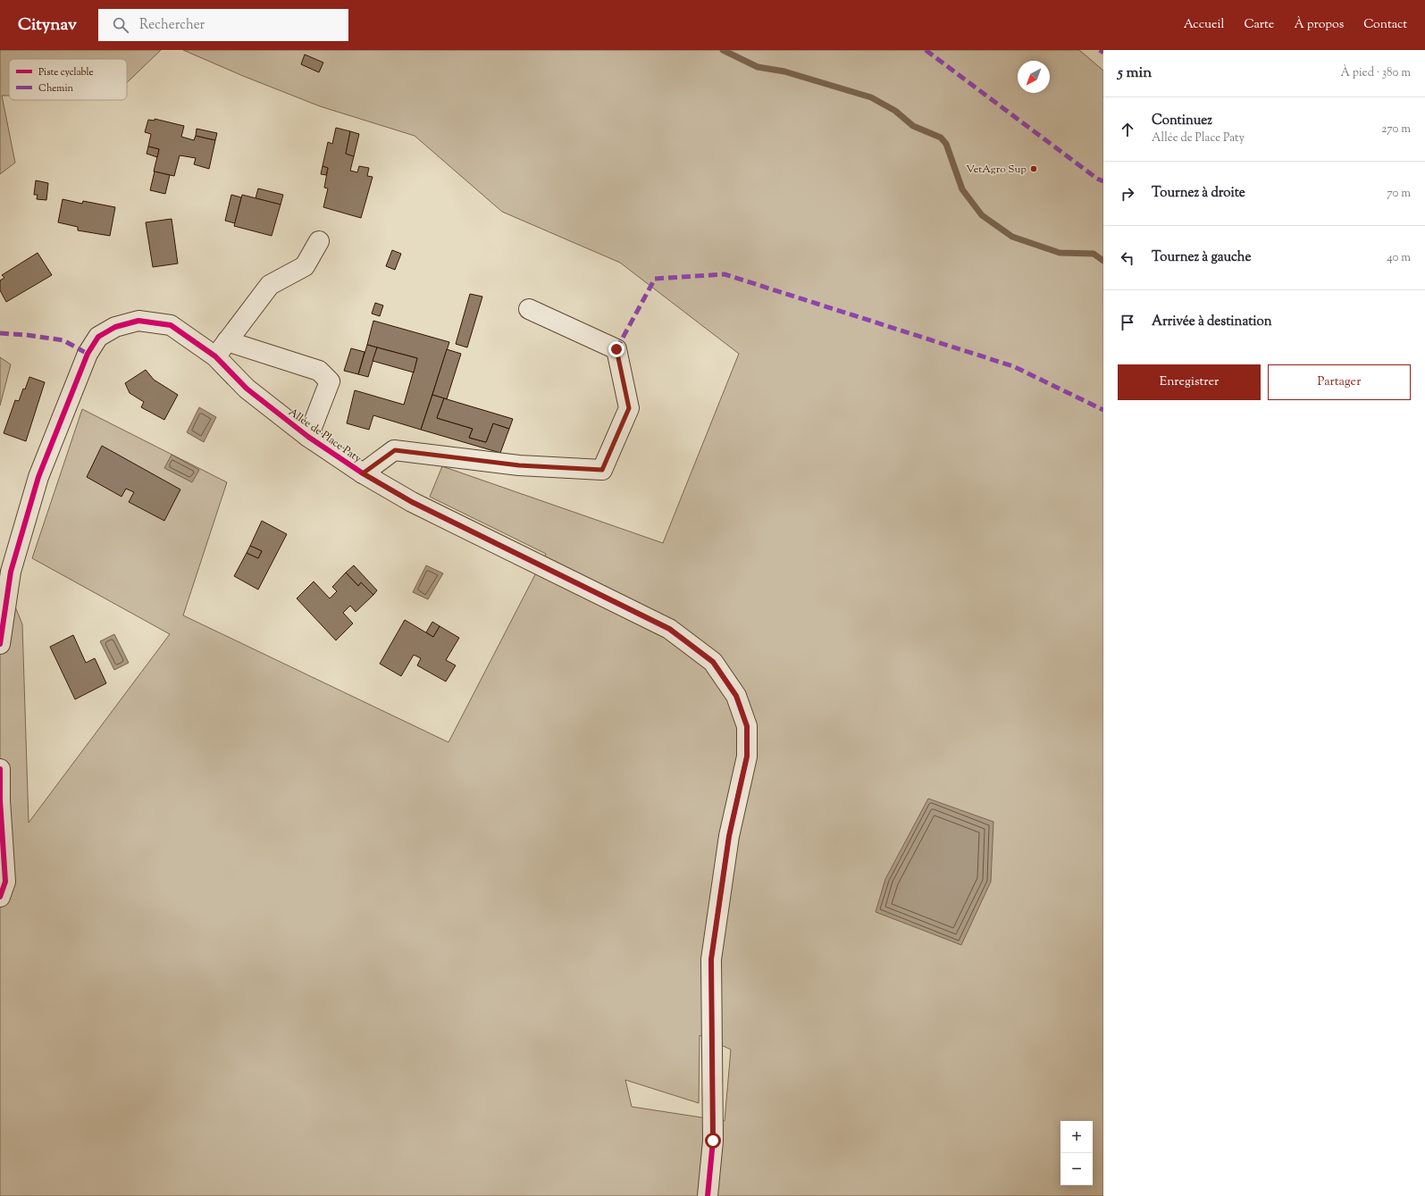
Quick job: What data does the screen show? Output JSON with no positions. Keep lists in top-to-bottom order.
{
  "streets": {
    "street": ["Allée de Place Paty"]
  },
  "places": ["VetAgro Sup"],
  "legend": ["Piste cyclable", "Chemin"],
  "north": "bottom left",
  "page": {
    "header": "Citynav",
    "search": "Rechercher",
    "nav": [
      "Accueil",
      "Carte",
      "À propos",
      "Contact"
    ],
    "heading": ["5 min", "À pied · 380 m"],
    "list": [
      ["Continuez", "Allée de Place Paty", "270 m"],
      ["Tournez à droite", "70 m"],
      ["Tournez à gauche", "40 m"],
      "Arrivée à destination"
    ],
    "buttons": ["Enregistrer", "Partager"],
    "map_buttons": ["+", "−"]
  }
}
